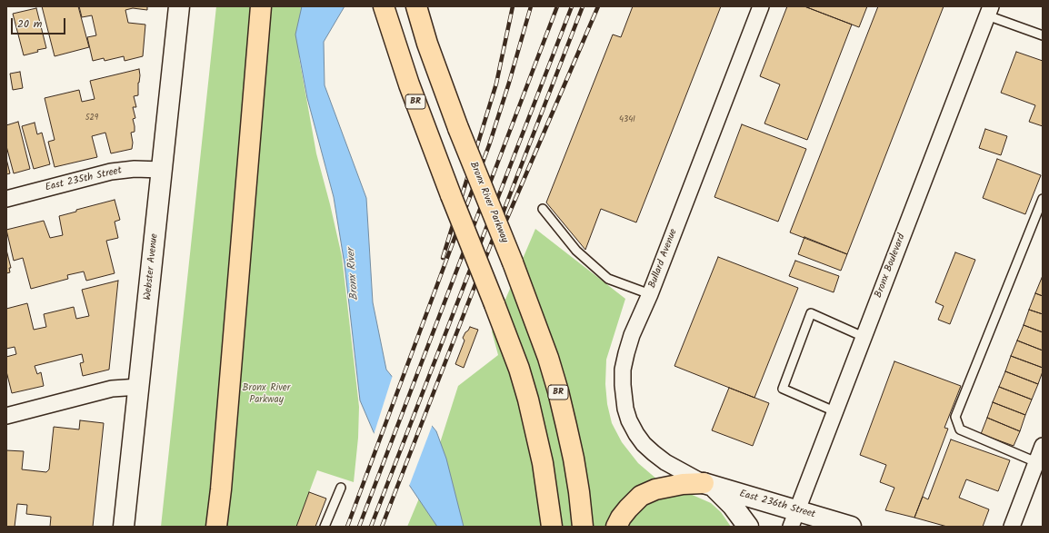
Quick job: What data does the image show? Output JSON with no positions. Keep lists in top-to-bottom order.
{
  "streets": {
    "highway": ["BR", "Bronx River Parkway"],
    "main road": ["Webster Avenue", "East 236th Street"],
    "street": ["East 235th Street", "Bullard Avenue", "Bronx Boulevard"]
  },
  "crossings": [
    ["East 235th Street", "Webster Avenue"],
    ["Bullard Avenue", "East 236th Street"],
    ["Bronx Boulevard", "East 236th Street"]
  ],
  "water": ["Bronx River"],
  "parks": ["Bronx River Parkway"],
  "house_numbers": ["529", "4341"],
  "scale_bar": "20 m"
}
